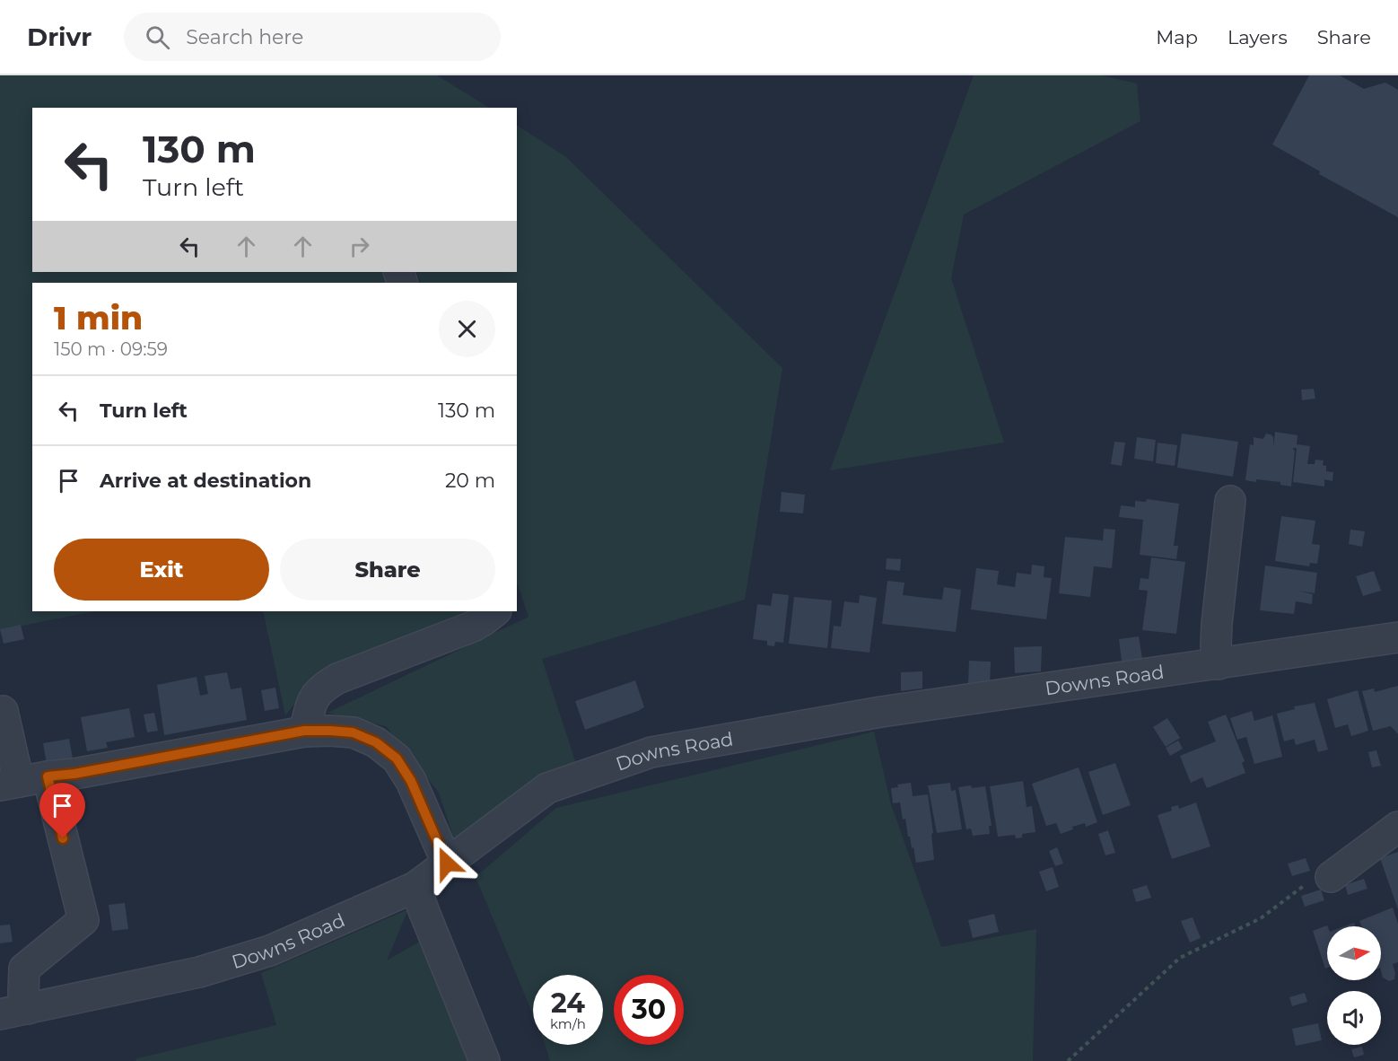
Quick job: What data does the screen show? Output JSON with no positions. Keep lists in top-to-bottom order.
{
  "streets": {
    "street": ["Downs Road"]
  },
  "north": "right",
  "page": {
    "header": "Drivr",
    "search": "Search here",
    "nav": ["Map", "Layers", "Share"],
    "turn": ["130 m", "Turn left"],
    "heading": ["1 min", "150 m · 09:59"],
    "list": [
      {
        "name": "Turn left",
        "value": "130 m"
      },
      {
        "name": "Arrive at destination",
        "value": "20 m"
      }
    ],
    "buttons": ["Exit", "Share"],
    "speed": "24 km/h",
    "limit": "30"
  }
}
